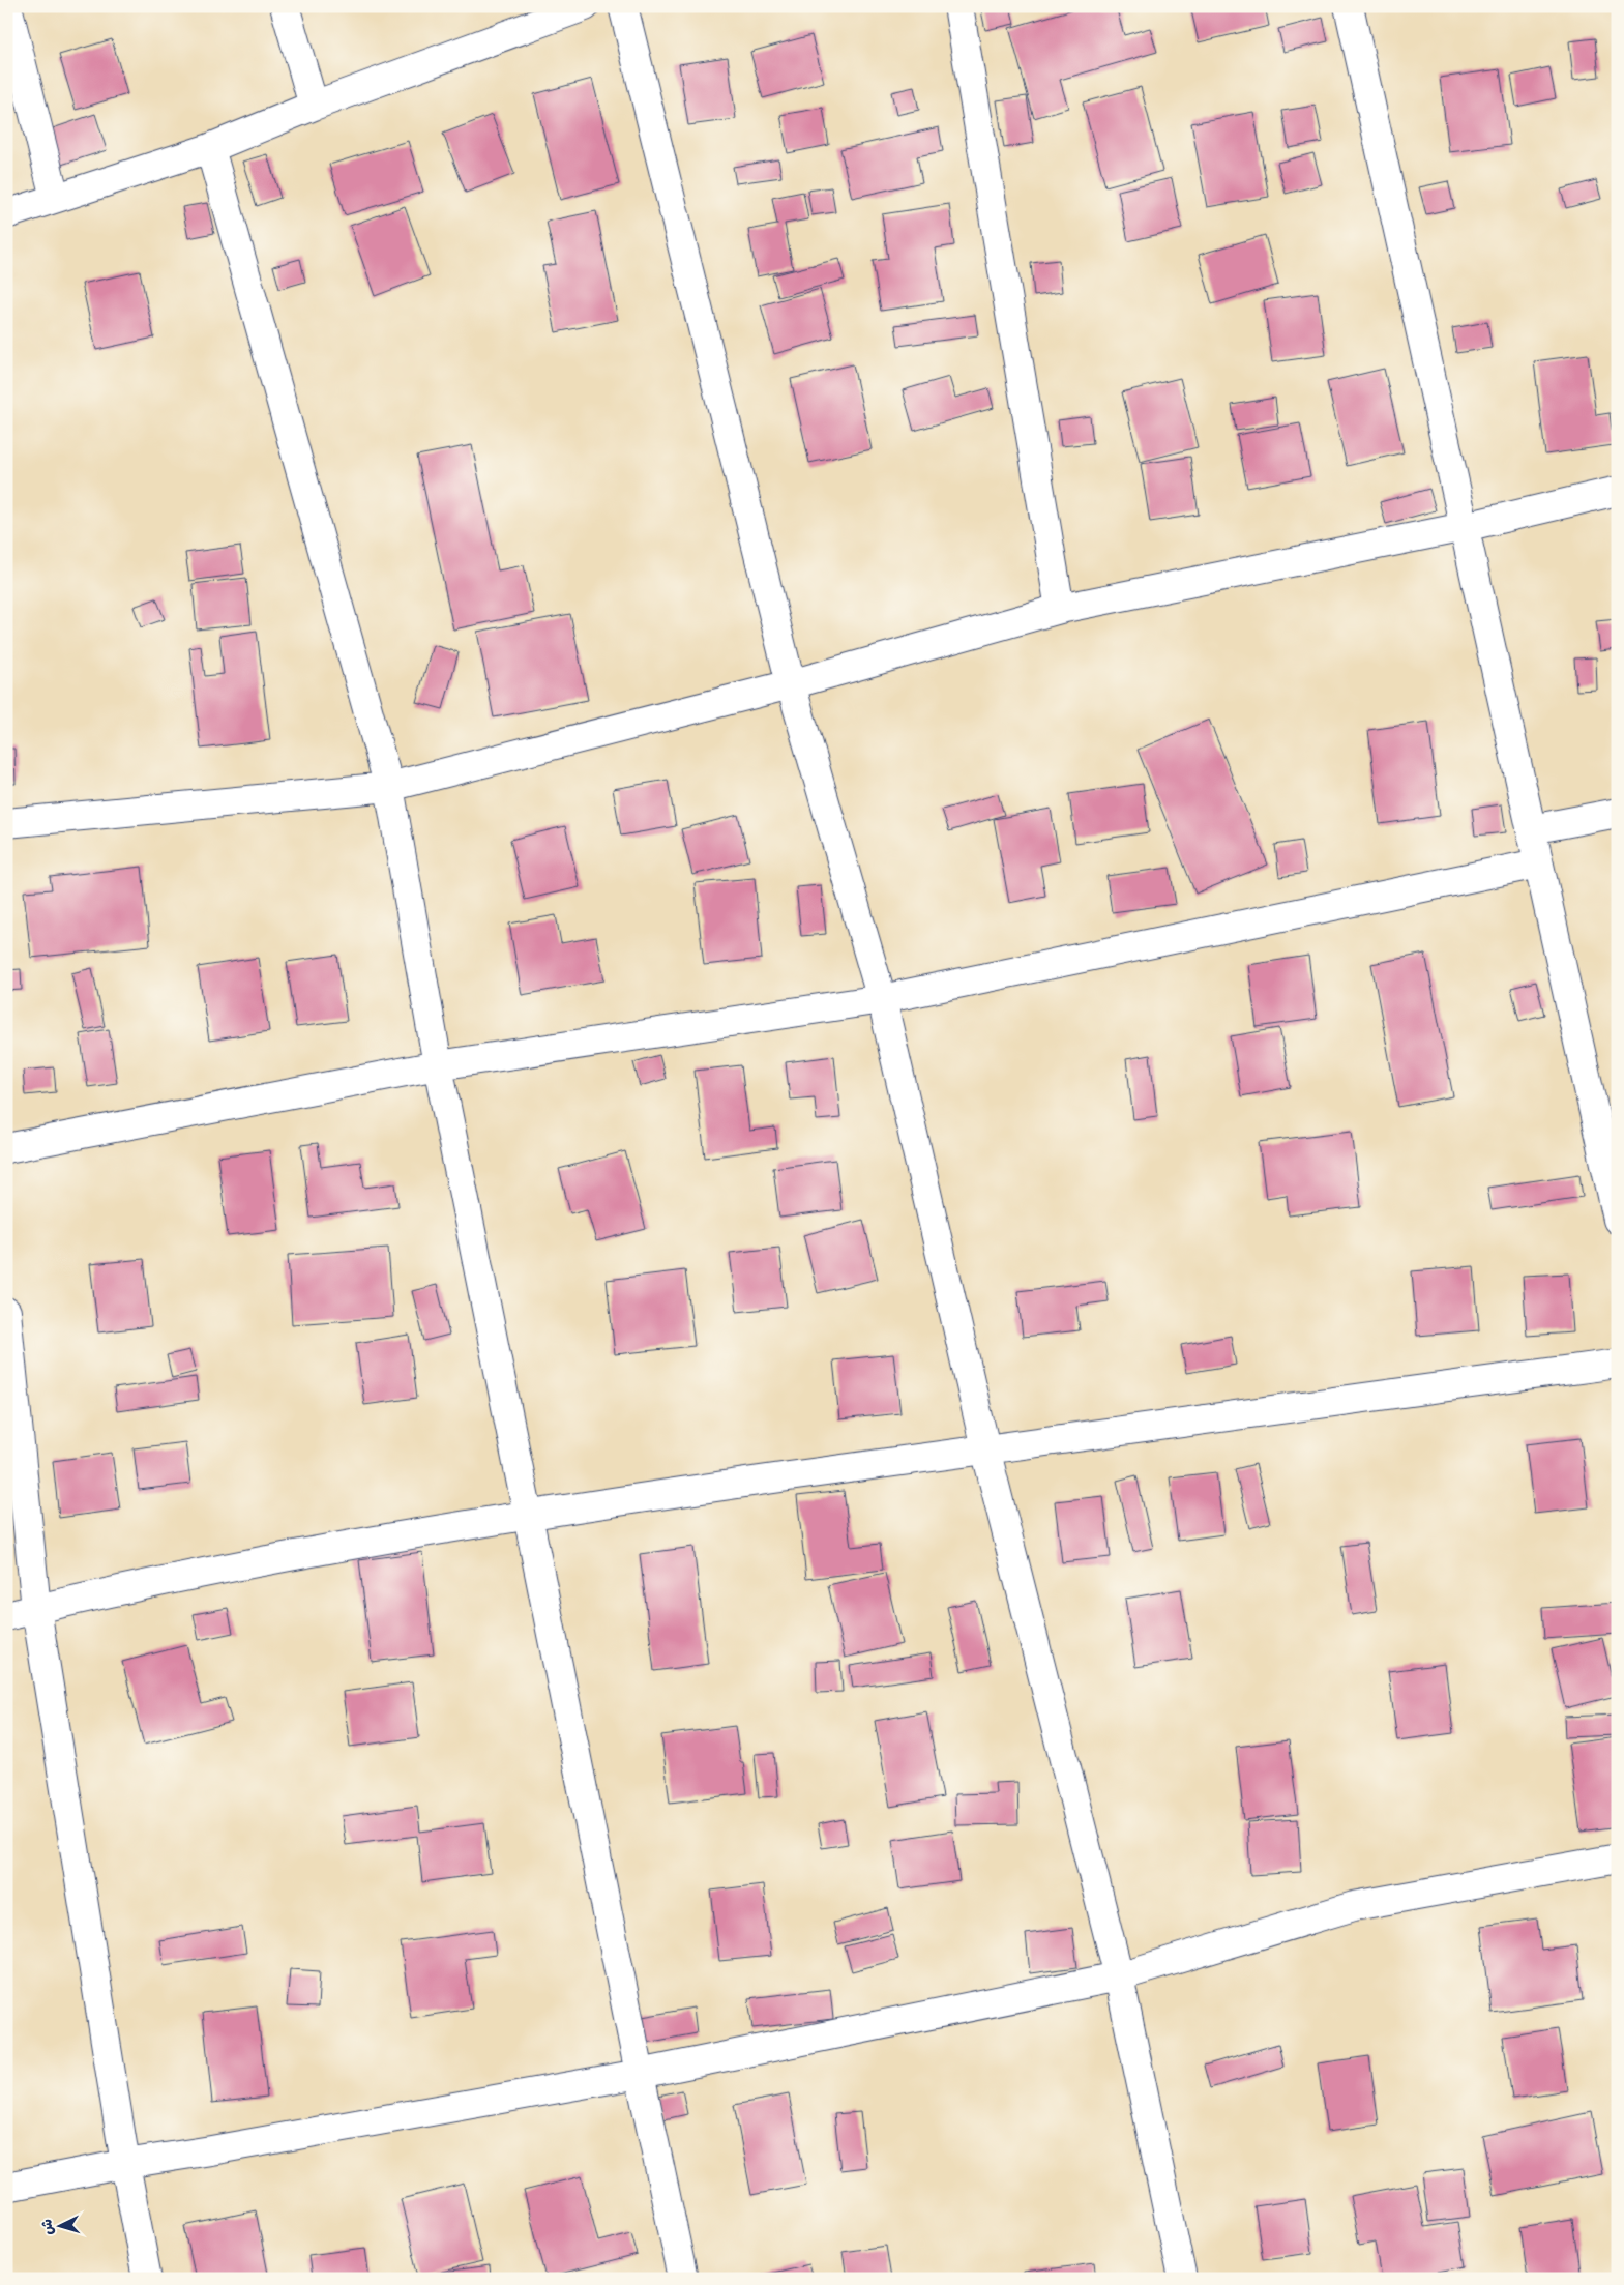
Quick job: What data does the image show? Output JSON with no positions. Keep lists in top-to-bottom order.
{
  "north": "left"
}
